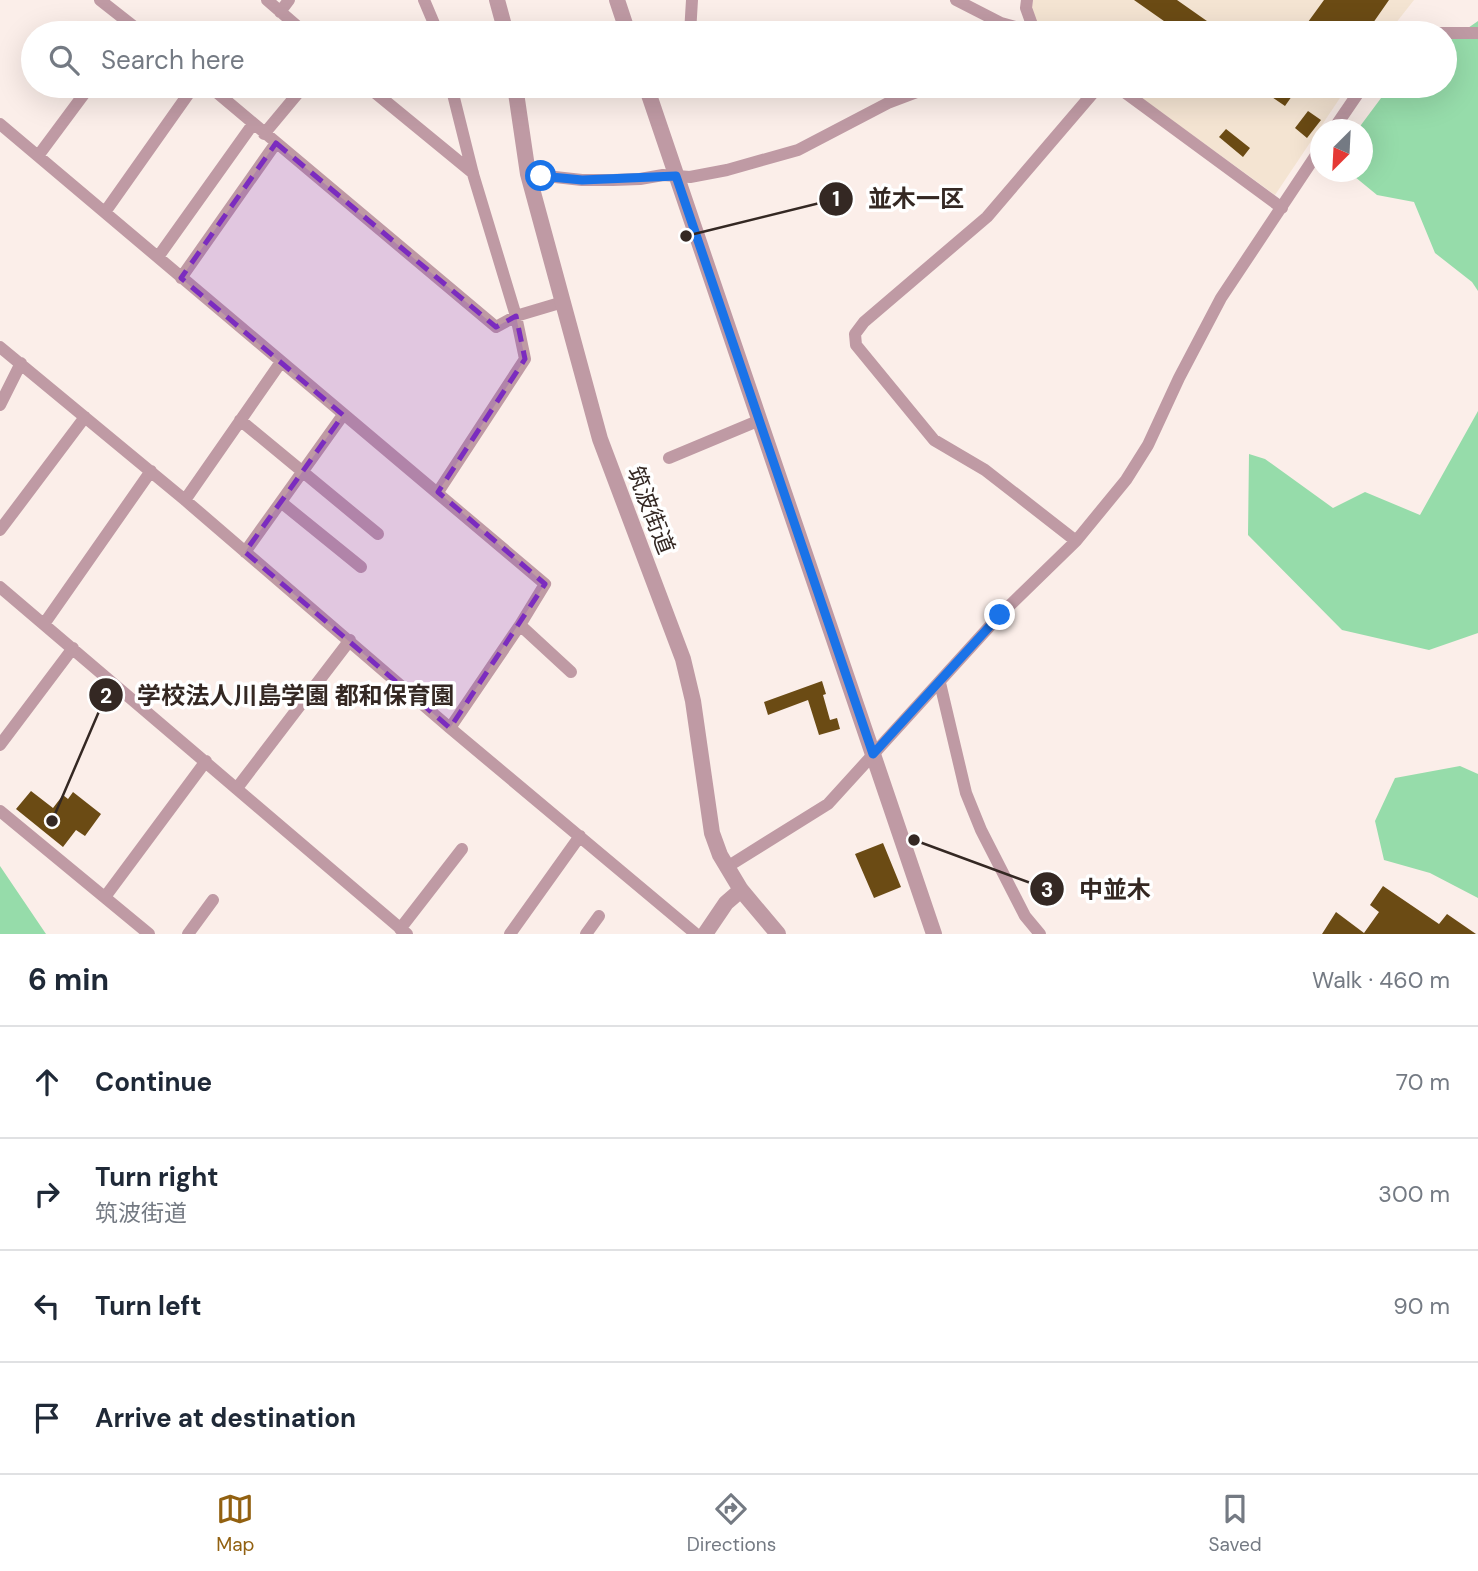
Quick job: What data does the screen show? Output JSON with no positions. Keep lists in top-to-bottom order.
{
  "streets": {
    "street": ["筑波街道"]
  },
  "places": ["並木一区", "学校法人川島学園 都和保育園", "中並木"],
  "north": "bottom left",
  "page": {
    "search": "Search here",
    "heading": ["6 min", "Walk · 460 m"],
    "list": [
      ["Continue", "70 m"],
      ["Turn right", "筑波街道", "300 m"],
      ["Turn left", "90 m"],
      "Arrive at destination"
    ],
    "nav": ["Map", "Directions", "Saved"]
  }
}
